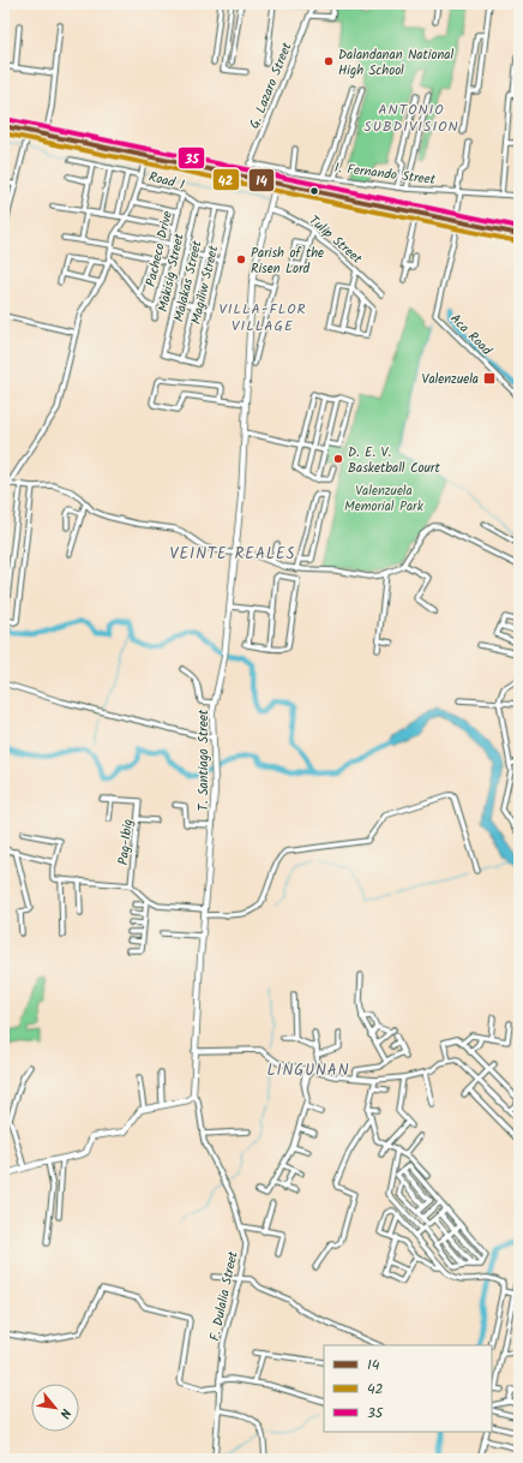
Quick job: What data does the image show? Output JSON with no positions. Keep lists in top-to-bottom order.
{
  "streets": {
    "main road": ["T. Santiago Street"],
    "street": [
      "G. Lazaro Street",
      "I. Fernando Street",
      "Road 1",
      "Tulip Street",
      "Pacheco Drive",
      "Makisig Street",
      "Malakas Street",
      "Magiliw Street",
      "Aca Road",
      "Pag-Ibig",
      "F. Dulalia Street"
    ]
  },
  "crossings": [
    ["G. Lazaro Street", "I. Fernando Street"],
    ["Road 1", "Pacheco Drive"],
    ["Road 1", "Makisig Street"],
    ["Tulip Street", "T. Santiago Street"],
    ["Makisig Street", "Malakas Street"],
    ["Makisig Street", "Magiliw Street"],
    ["Malakas Street", "Magiliw Street"],
    ["T. Santiago Street", "F. Dulalia Street"]
  ],
  "districts": [
    "ANTONIO SUBDIVISION",
    "VILLA-FLOR VILLAGE",
    "VEINTE REALES",
    "LINGUNAN"
  ],
  "parks": ["Valenzuela Memorial Park"],
  "places": {
    "other": ["Dalandanan National High School", "Parish of the Risen Lord", "D. E. V. Basketball Court"],
    "transit": ["Valenzuela"]
  },
  "lines": ["transit line 35", "transit line 14", "transit line 42"],
  "legend": ["14", "42", "35"],
  "north": "bottom right"
}
